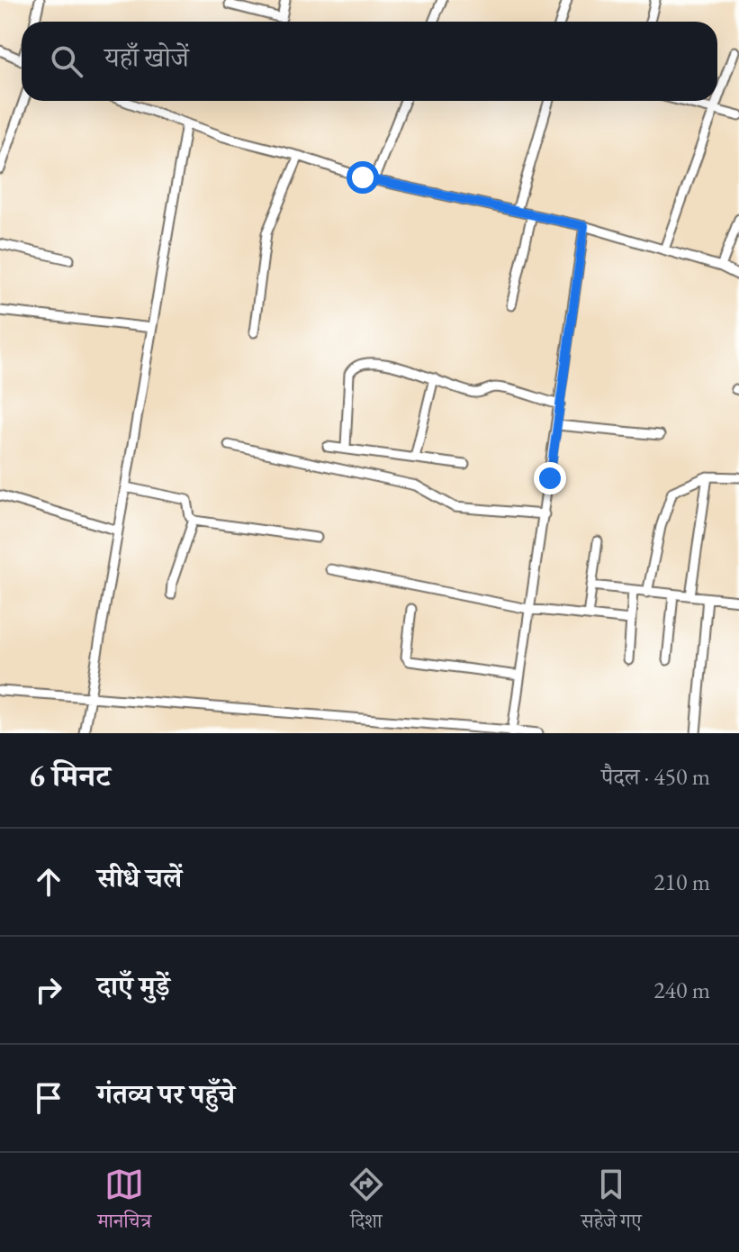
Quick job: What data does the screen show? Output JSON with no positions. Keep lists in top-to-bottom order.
{
  "page": {
    "search": "यहाँ खोजें",
    "heading": ["6 मिनट", "पैदल · 450 m"],
    "list": [
      ["सीधे चलें", "210 m"],
      ["दाएँ मुड़ें", "240 m"],
      "गंतव्य पर पहुँचे"
    ],
    "nav": ["मानचित्र", "दिशा", "सहेजे गए"]
  }
}
